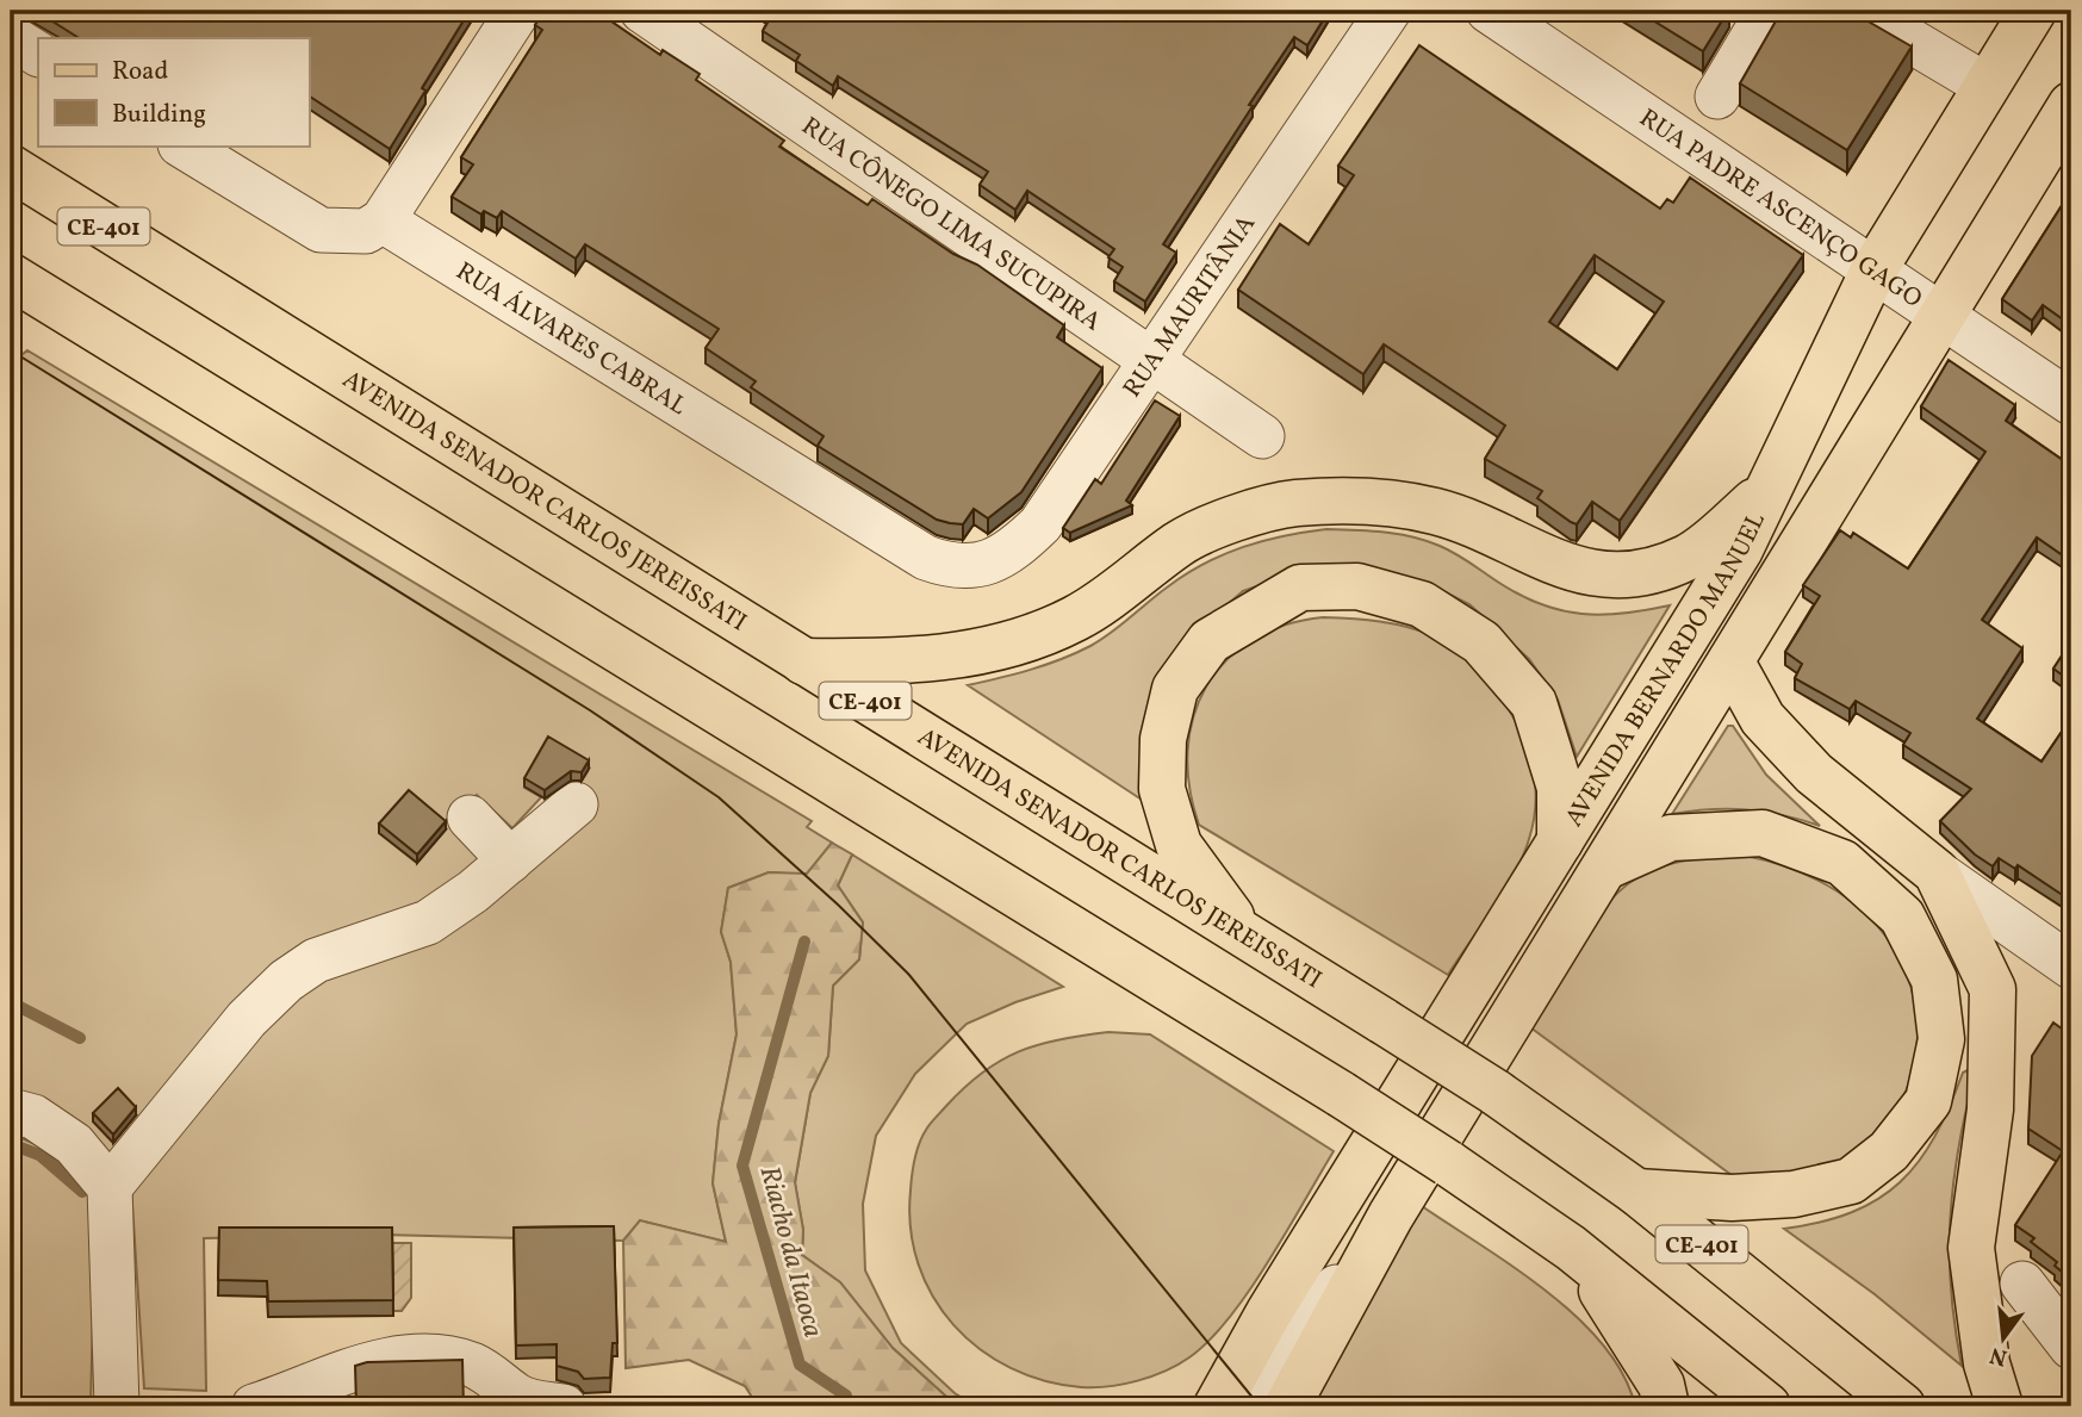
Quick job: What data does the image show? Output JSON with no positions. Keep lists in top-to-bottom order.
{
  "streets": {
    "main road": ["CE-401", "AVENIDA SENADOR CARLOS JEREISSATI", "AVENIDA BERNARDO MANUEL"],
    "street": [
      "RUA PADRE ASCENÇO GAGO",
      "RUA CÔNEGO LIMA SUCUPIRA",
      "RUA MAURITÂNIA",
      "RUA ÁLVARES CABRAL"
    ]
  },
  "crossings": [
    ["RUA PADRE ASCENÇO GAGO", "AVENIDA BERNARDO MANUEL"],
    ["RUA CÔNEGO LIMA SUCUPIRA", "RUA MAURITÂNIA"],
    ["RUA MAURITÂNIA", "RUA ÁLVARES CABRAL"]
  ],
  "water": ["Riacho da Itaoca"],
  "legend": ["Road", "Building"],
  "north": "bottom"
}
